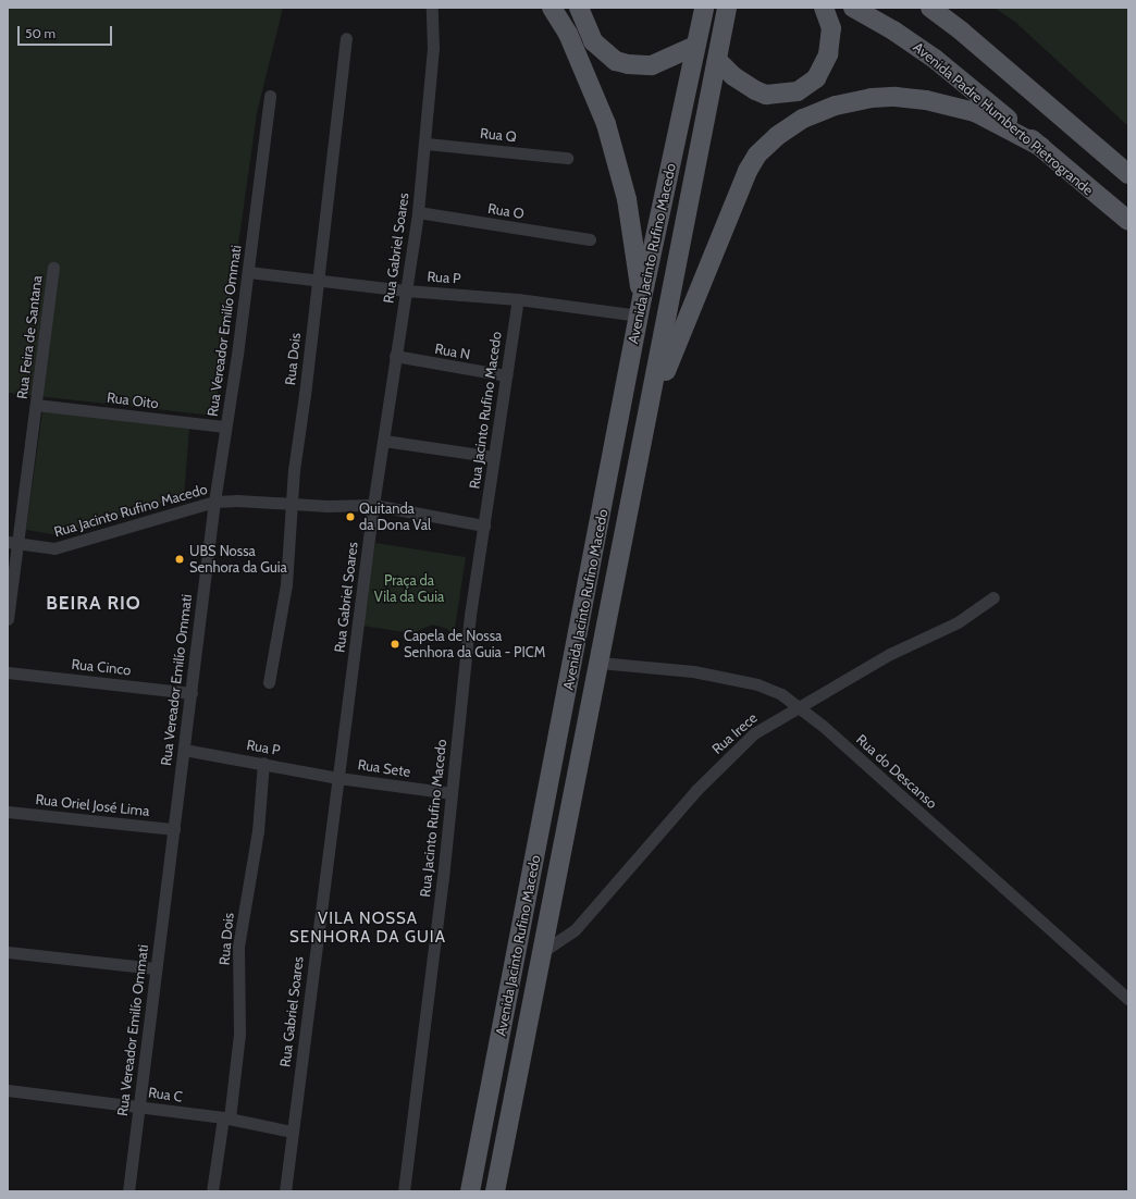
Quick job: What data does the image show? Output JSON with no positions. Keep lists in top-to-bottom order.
{
  "streets": {
    "main road": ["Avenida Padre Humberto Pietrogrande", "Avenida Jacinto Rufino Macedo"],
    "street": [
      "Rua Q",
      "Rua O",
      "Rua Gabriel Soares",
      "Rua P",
      "Rua Vereador Emilío Ommati",
      "Rua Feira de Santana",
      "Rua N",
      "Rua Dois",
      "Rua Oito",
      "Rua Jacinto Rufino Macedo",
      "Rua Cinco",
      "Rua Irece",
      "Rua Sete",
      "Rua do Descanso",
      "Rua Oriel José Lima",
      "Rua C"
    ]
  },
  "crossings": [
    ["Rua Q", "Rua Gabriel Soares"],
    ["Rua O", "Rua Gabriel Soares"],
    ["Rua Gabriel Soares", "Rua P"],
    ["Rua Gabriel Soares", "Rua N"],
    ["Rua Gabriel Soares", "Rua Jacinto Rufino Macedo"],
    ["Rua Gabriel Soares", "Rua Sete"],
    ["Rua Gabriel Soares", "Rua C"],
    ["Avenida Jacinto Rufino Macedo", "Rua P"],
    ["Avenida Jacinto Rufino Macedo", "Rua Irece"],
    ["Avenida Jacinto Rufino Macedo", "Rua do Descanso"],
    ["Rua P", "Rua Vereador Emilío Ommati"],
    ["Rua P", "Rua Dois"],
    ["Rua P", "Rua Jacinto Rufino Macedo"],
    ["Rua P", "Rua Sete"],
    ["Rua Vereador Emilío Ommati", "Rua Oito"],
    ["Rua Vereador Emilío Ommati", "Rua Jacinto Rufino Macedo"],
    ["Rua Vereador Emilío Ommati", "Rua Cinco"],
    ["Rua Vereador Emilío Ommati", "Rua Oriel José Lima"],
    ["Rua Vereador Emilío Ommati", "Rua C"],
    ["Rua Feira de Santana", "Rua Oito"],
    ["Rua Feira de Santana", "Rua Jacinto Rufino Macedo"],
    ["Rua N", "Rua Jacinto Rufino Macedo"],
    ["Rua Dois", "Rua Jacinto Rufino Macedo"],
    ["Rua Dois", "Rua C"],
    ["Rua Jacinto Rufino Macedo", "Rua Sete"],
    ["Rua Irece", "Rua do Descanso"]
  ],
  "districts": ["BEIRA RIO", "VILA NOSSA SENHORA DA GUIA"],
  "parks": ["Praça da Vila da Guia"],
  "places": ["Quitanda da Dona Val", "UBS Nossa Senhora da Guia", "Capela de Nossa Senhora da Guia - PICM"],
  "scale_bar": "50 m"
}
